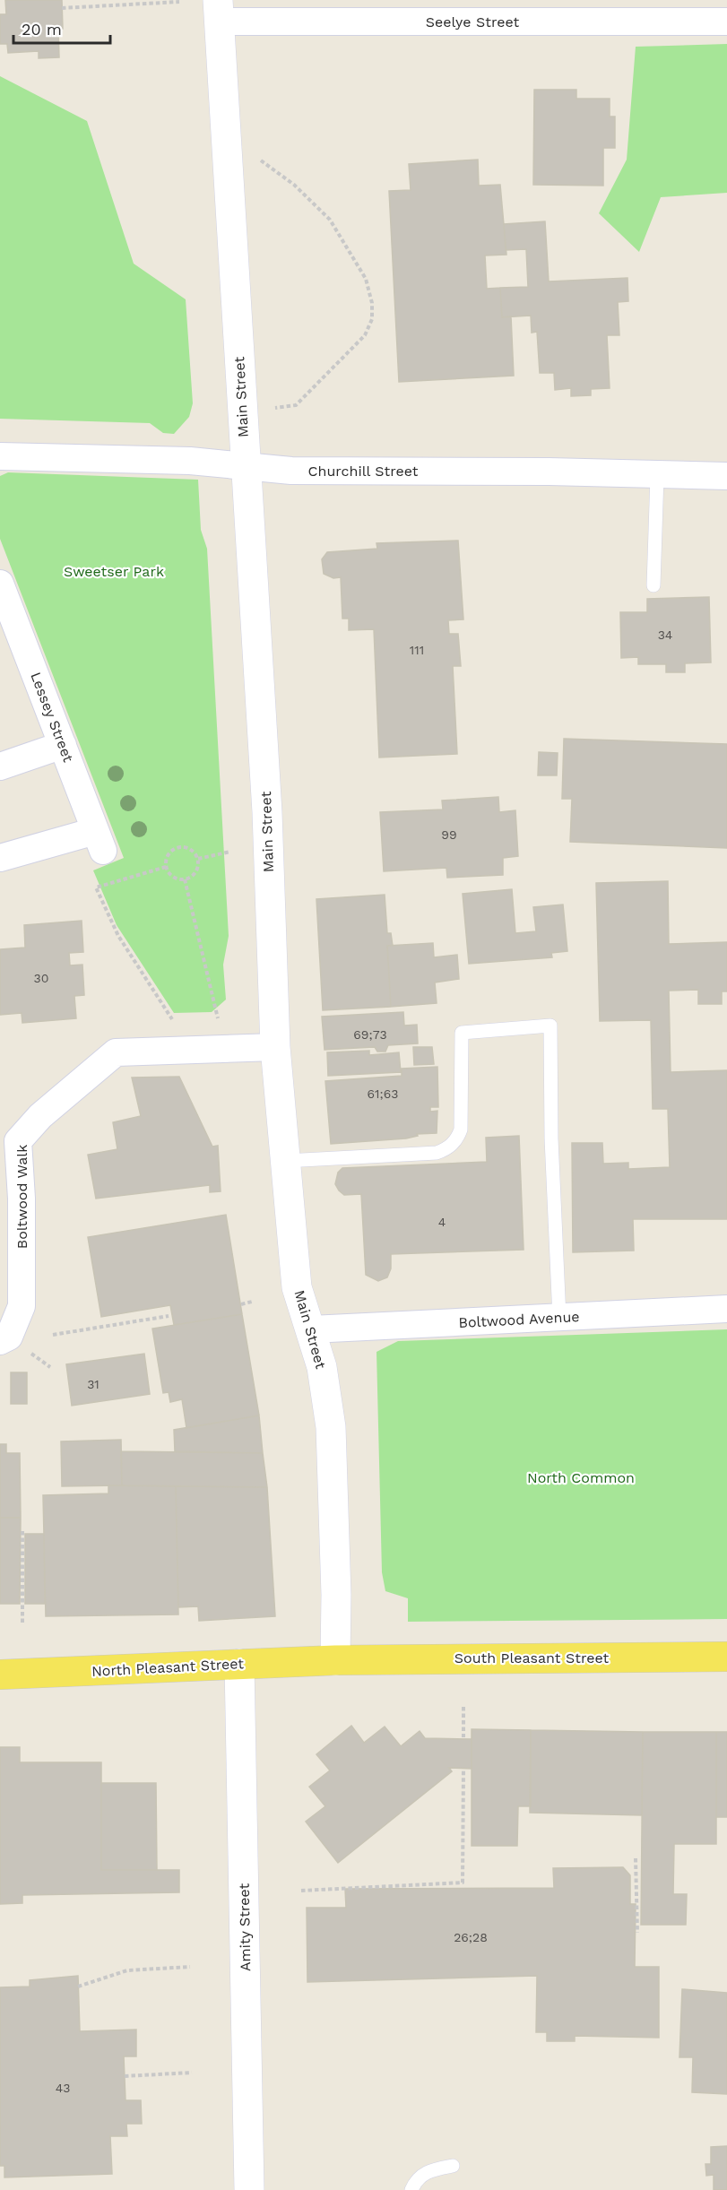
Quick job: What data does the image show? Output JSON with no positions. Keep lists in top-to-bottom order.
{
  "streets": {
    "main road": [
      "Main Street",
      "South Pleasant Street",
      "North Pleasant Street",
      "Amity Street"
    ],
    "street": [
      "Seelye Street",
      "Churchill Street",
      "Lessey Street",
      "Boltwood Walk",
      "Boltwood Avenue"
    ]
  },
  "crossings": [
    ["Seelye Street", "Main Street"],
    ["Main Street", "Churchill Street"],
    ["Main Street", "Boltwood Walk"],
    ["Main Street", "Boltwood Avenue"],
    ["Main Street", "South Pleasant Street"],
    ["Main Street", "North Pleasant Street"],
    ["South Pleasant Street", "North Pleasant Street"],
    ["North Pleasant Street", "Amity Street"]
  ],
  "parks": ["Sweetser Park", "North Common"],
  "house_numbers": [
    "34",
    "111",
    "99",
    "30",
    "69;73",
    "61;63",
    "4",
    "31",
    "26;28",
    "43"
  ],
  "scale_bar": "20 m"
}
